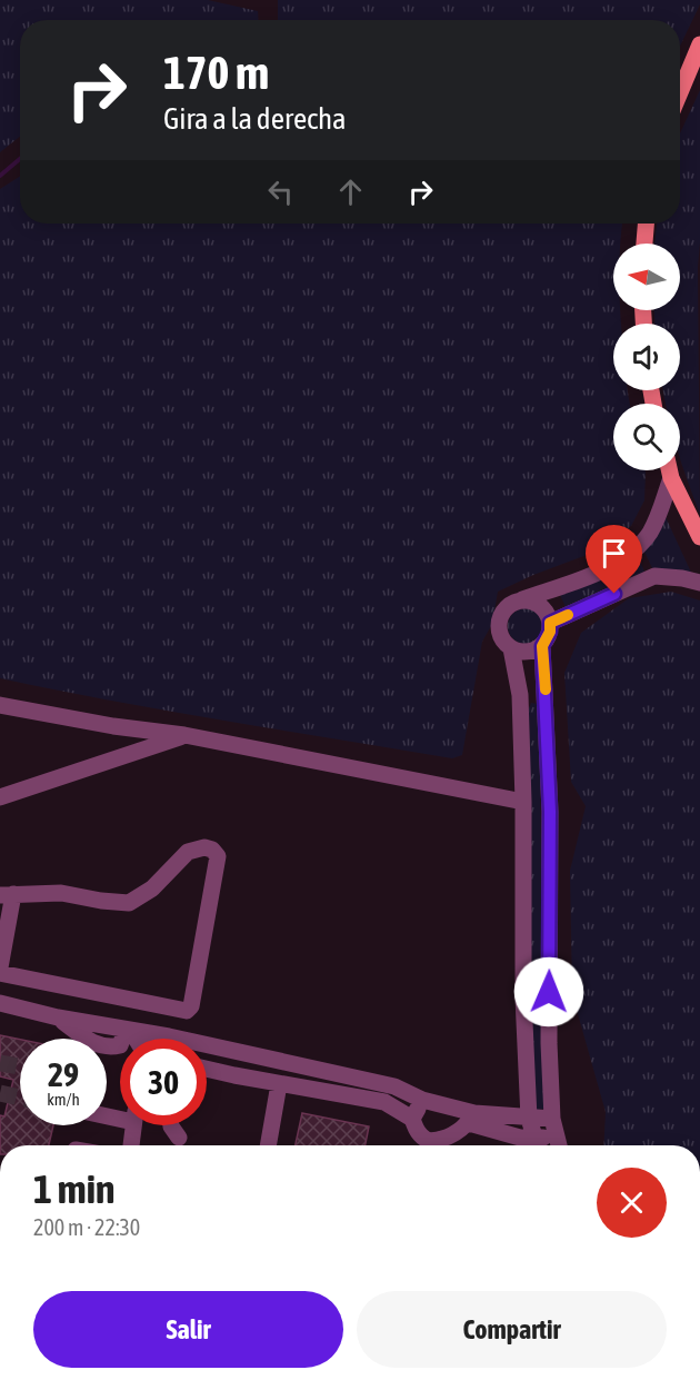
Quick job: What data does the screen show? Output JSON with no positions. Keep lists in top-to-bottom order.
{
  "north": "left",
  "page": {
    "turn": ["170 m", "Gira a la derecha"],
    "speed": "29 km/h",
    "limit": "30",
    "heading": ["1 min", "200 m · 22:30"],
    "buttons": ["Salir", "Compartir"]
  }
}
